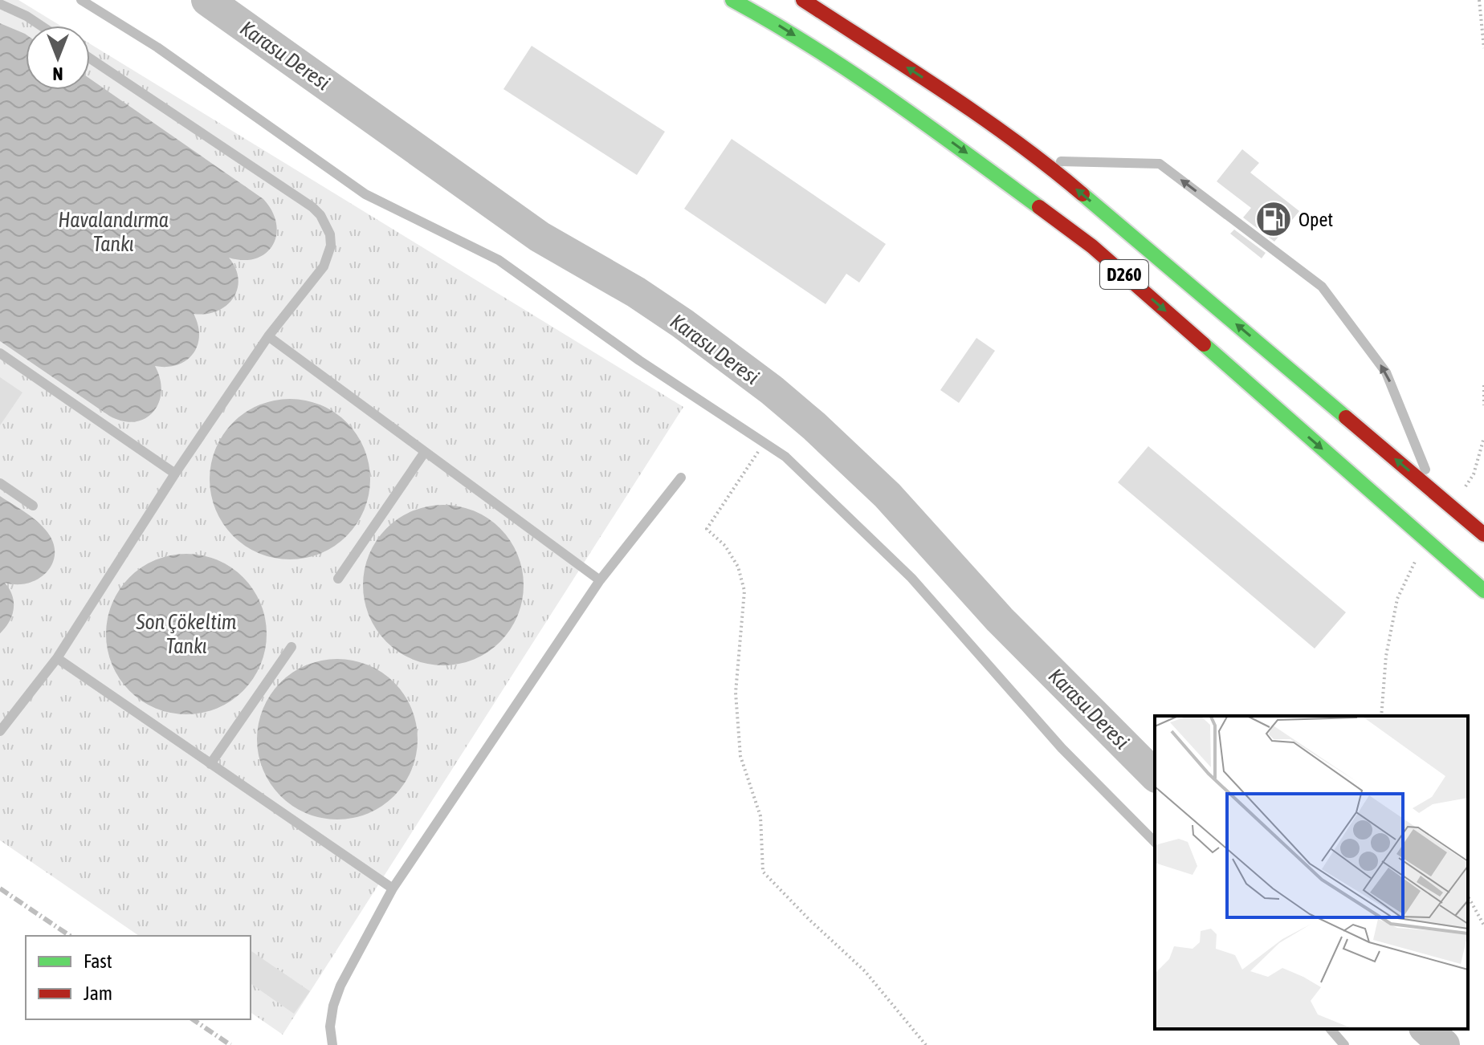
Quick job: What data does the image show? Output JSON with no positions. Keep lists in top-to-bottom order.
{
  "streets": {
    "highway": ["D260"]
  },
  "water": ["Karasu Deresi", "Havalandırma Tankı", "Son Çökeltim Tankı"],
  "places": {
    "fuel station": ["Opet"]
  },
  "legend": ["Fast", "Jam"],
  "north": "bottom"
}
